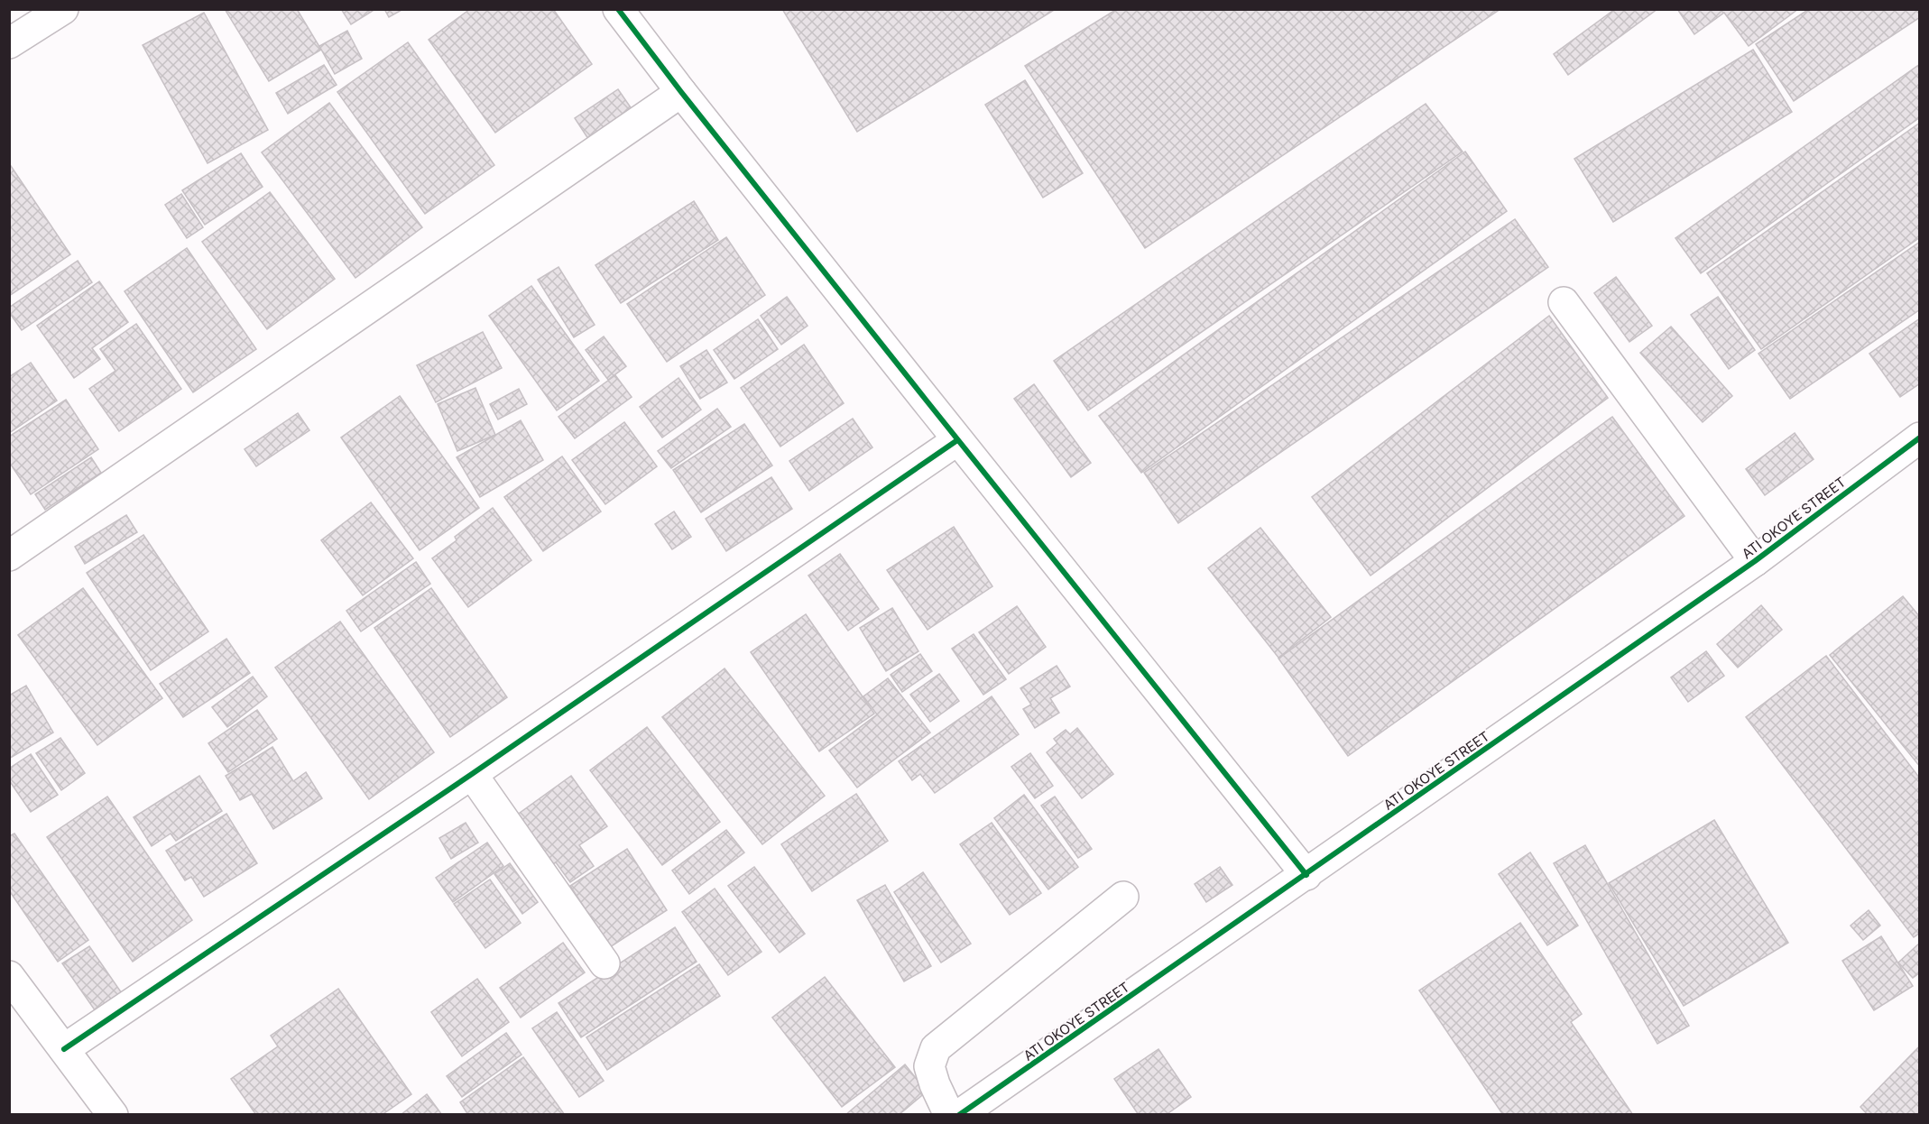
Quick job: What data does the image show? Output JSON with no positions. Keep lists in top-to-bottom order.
{
  "streets": {
    "street": ["ATI OKOYE STREET"]
  }
}
